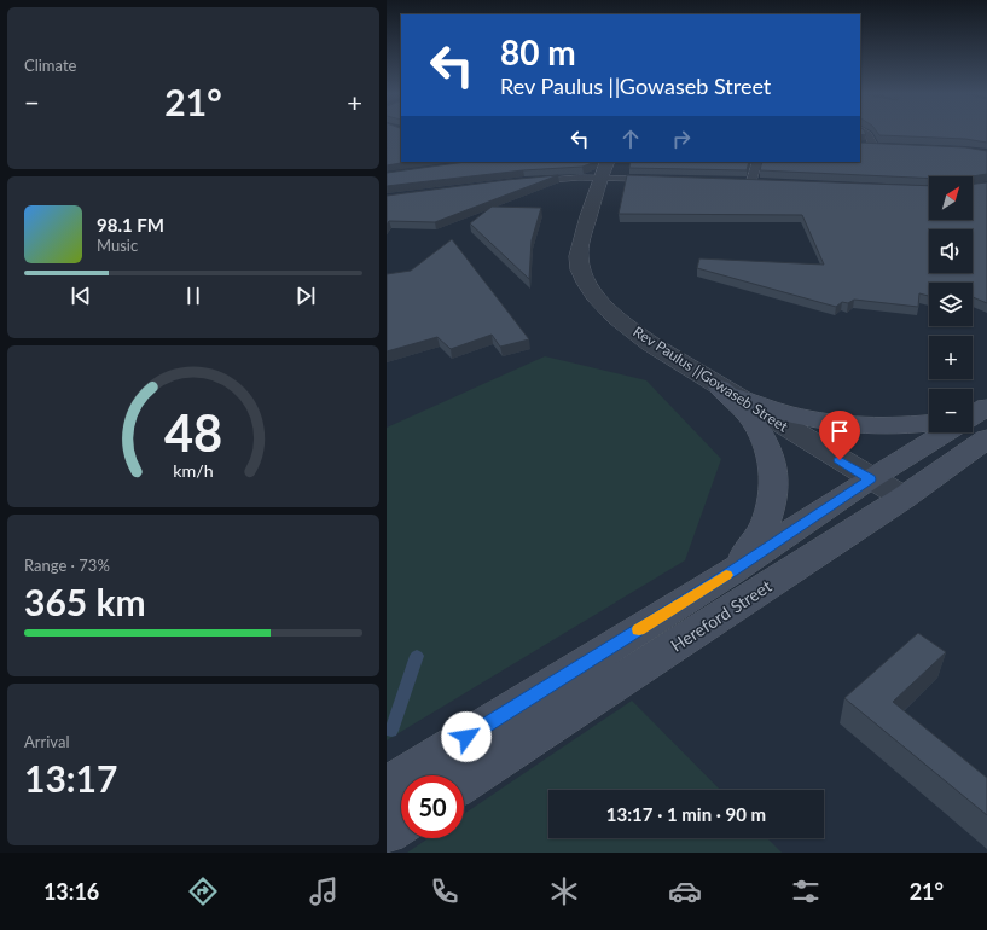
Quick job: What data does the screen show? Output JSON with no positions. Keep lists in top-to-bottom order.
{
  "streets": {
    "main road": ["Hereford Street"],
    "street": ["Rev Paulus ǁGowaseb Street"]
  },
  "crossings": [
    ["Rev Paulus ǁGowaseb Street", "Hereford Street"]
  ],
  "north": "top right",
  "page": {
    "tile": [
      "Climate",
      ["Range · 73%", "365 km"],
      ["Arrival", "13:17"]
    ],
    "turn": ["80 m", "Rev Paulus ǁGowaseb Street"],
    "heat": ["−", "21°", "+"],
    "map_buttons": ["+", "−"],
    "song": ["98.1 FM", "Music"],
    "limit": "50",
    "trip": "13:17 · 1 min · 90 m",
    "tabs": ["13:16", "21°"],
    "gauge": ["48", "km/h"]
  }
}
